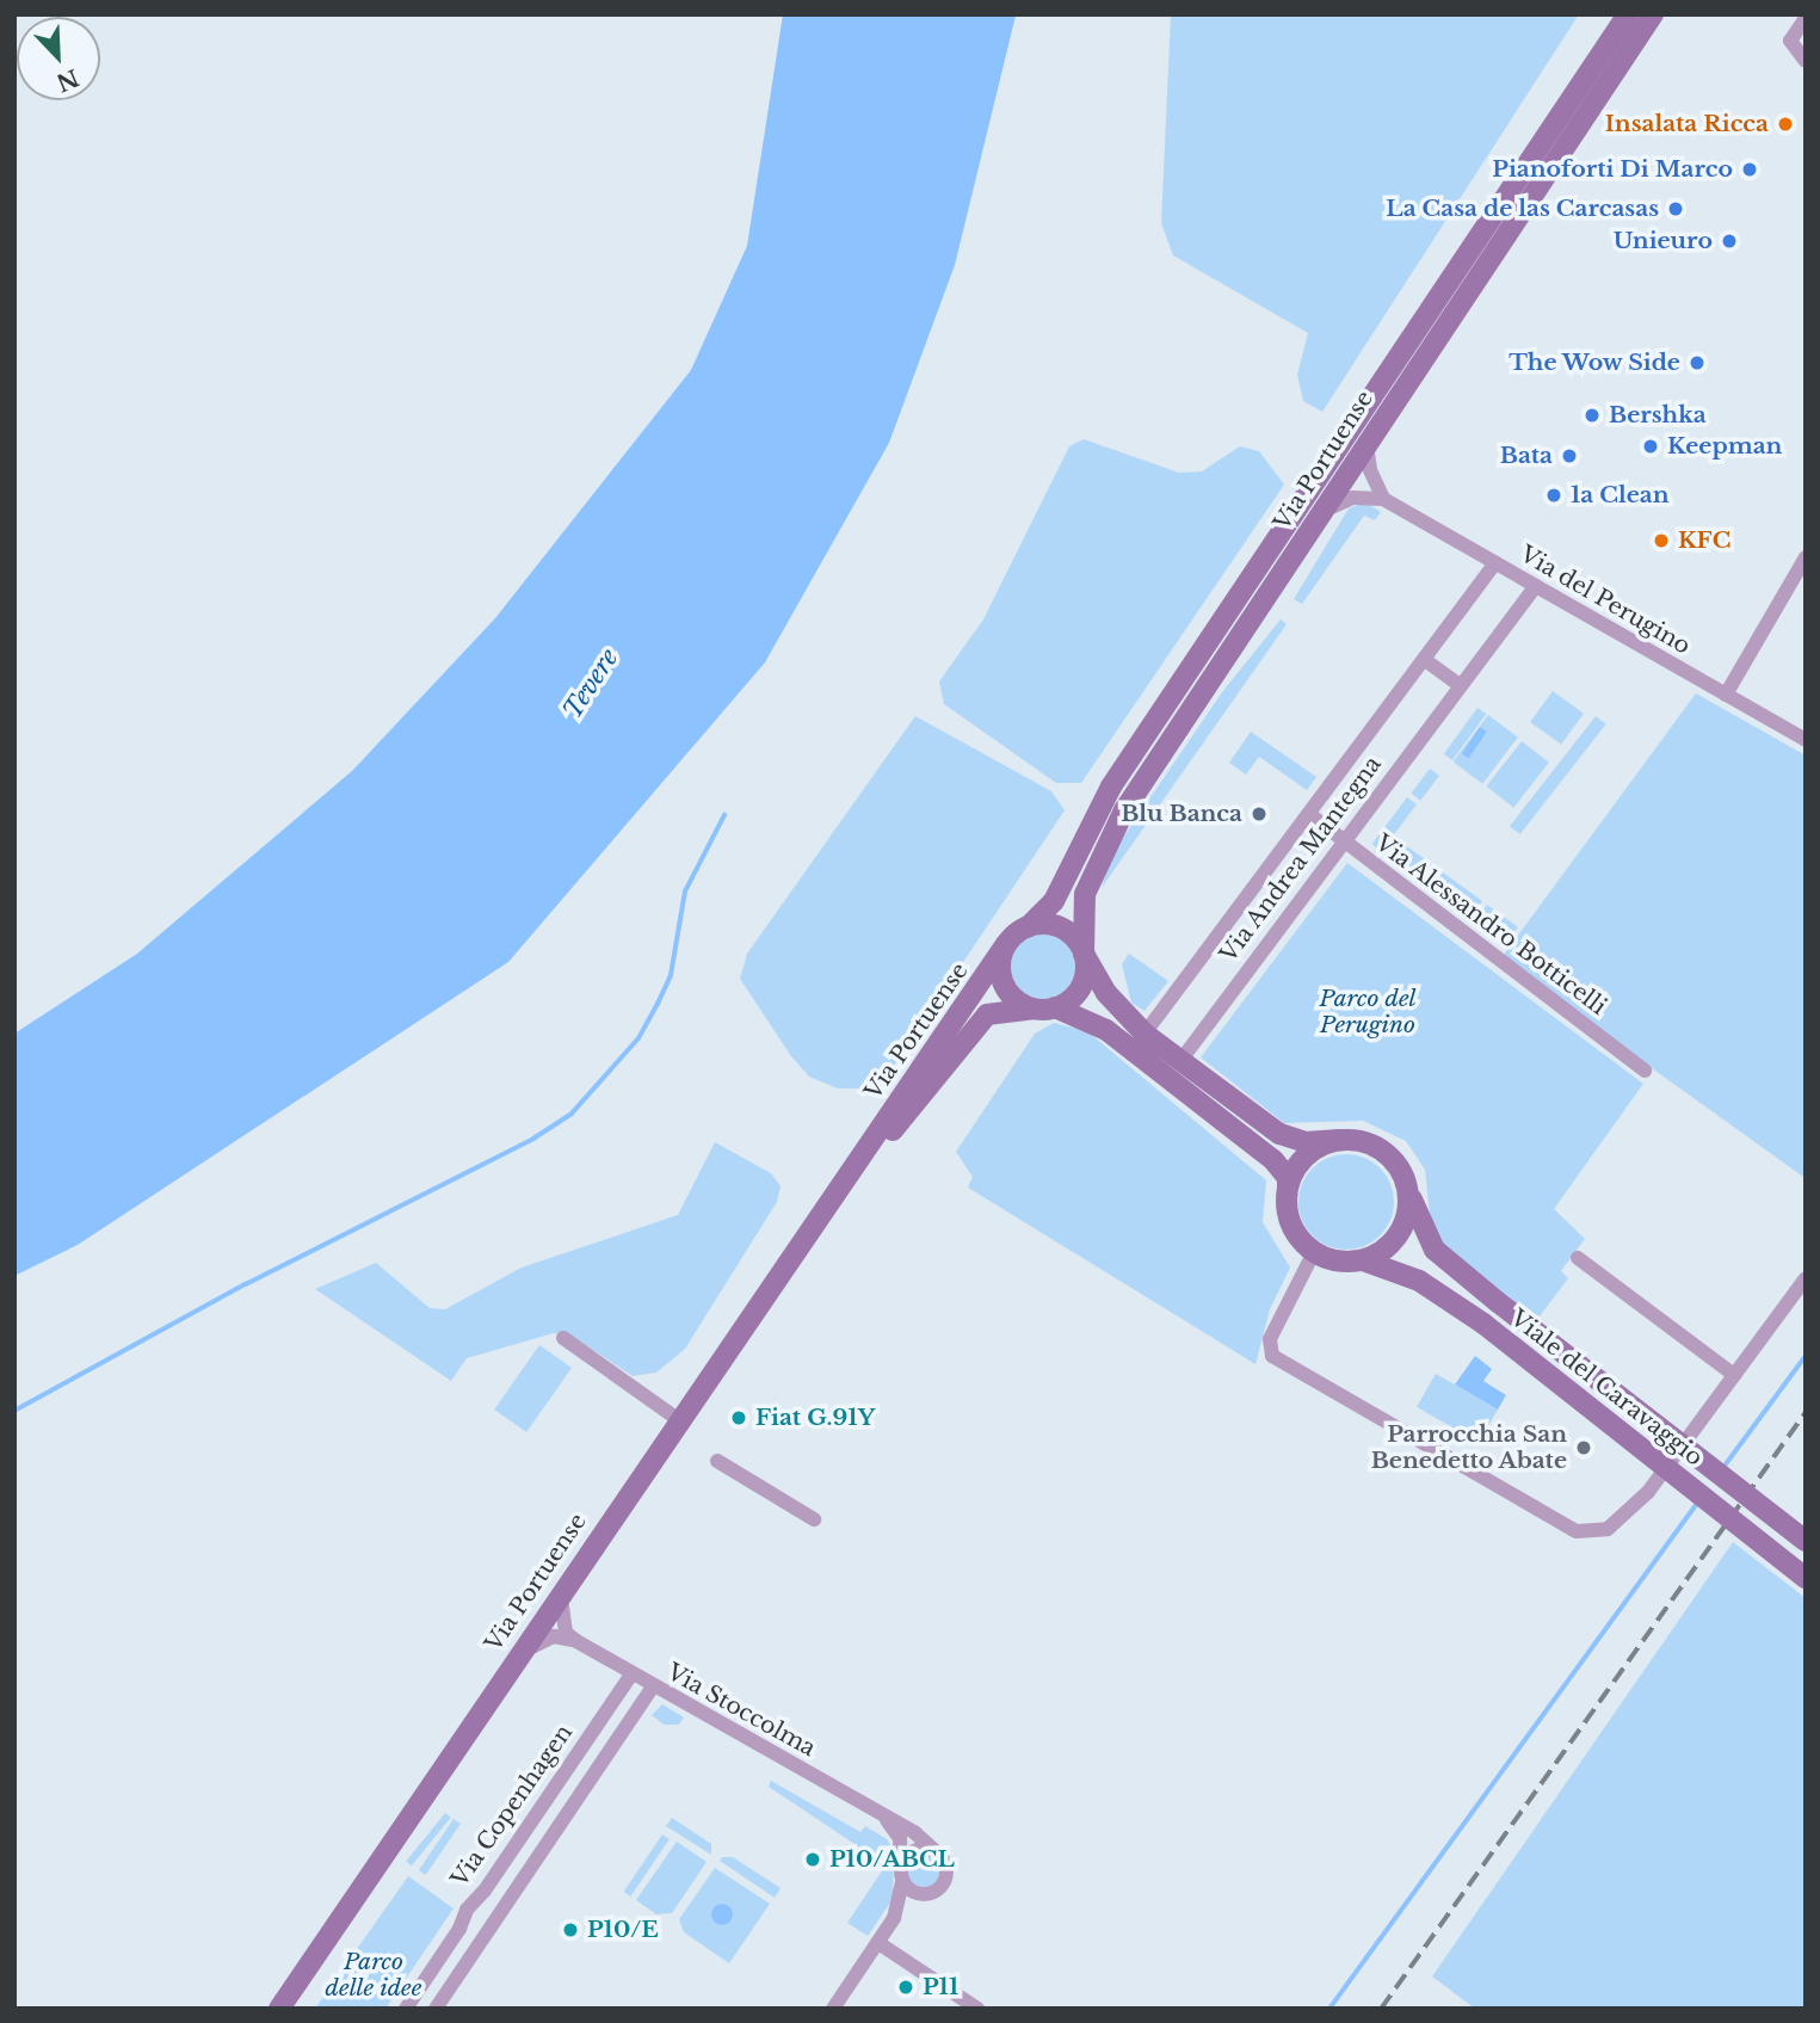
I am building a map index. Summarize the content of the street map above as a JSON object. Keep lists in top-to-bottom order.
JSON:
{
  "streets": {
    "street": [
      "Via Portuense",
      "Via del Perugino",
      "Via Andrea Mantegna",
      "Via Alessandro Botticelli",
      "Viale del Caravaggio",
      "Via Stoccolma",
      "Via Copenhagen"
    ]
  },
  "crossings": [
    ["Via del Perugino", "Via Andrea Mantegna"],
    ["Via Andrea Mantegna", "Via Alessandro Botticelli"],
    ["Via Stoccolma", "Via Copenhagen"]
  ],
  "water": ["Tevere"],
  "parks": ["Parco del Perugino", "Parco delle idee"],
  "places": [
    "Insalata Ricca",
    "Pianoforti Di Marco",
    "La Casa de las Carcasas",
    "Unieuro",
    "The Wow Side",
    "Bershka",
    "Keepman",
    "Bata",
    "1a Clean",
    "KFC",
    "Blu Banca",
    "Fiat G.91Y",
    "Parrocchia San Benedetto Abate",
    "P10/ABCL",
    "P10/E",
    "P11"
  ],
  "north": "bottom right"
}
